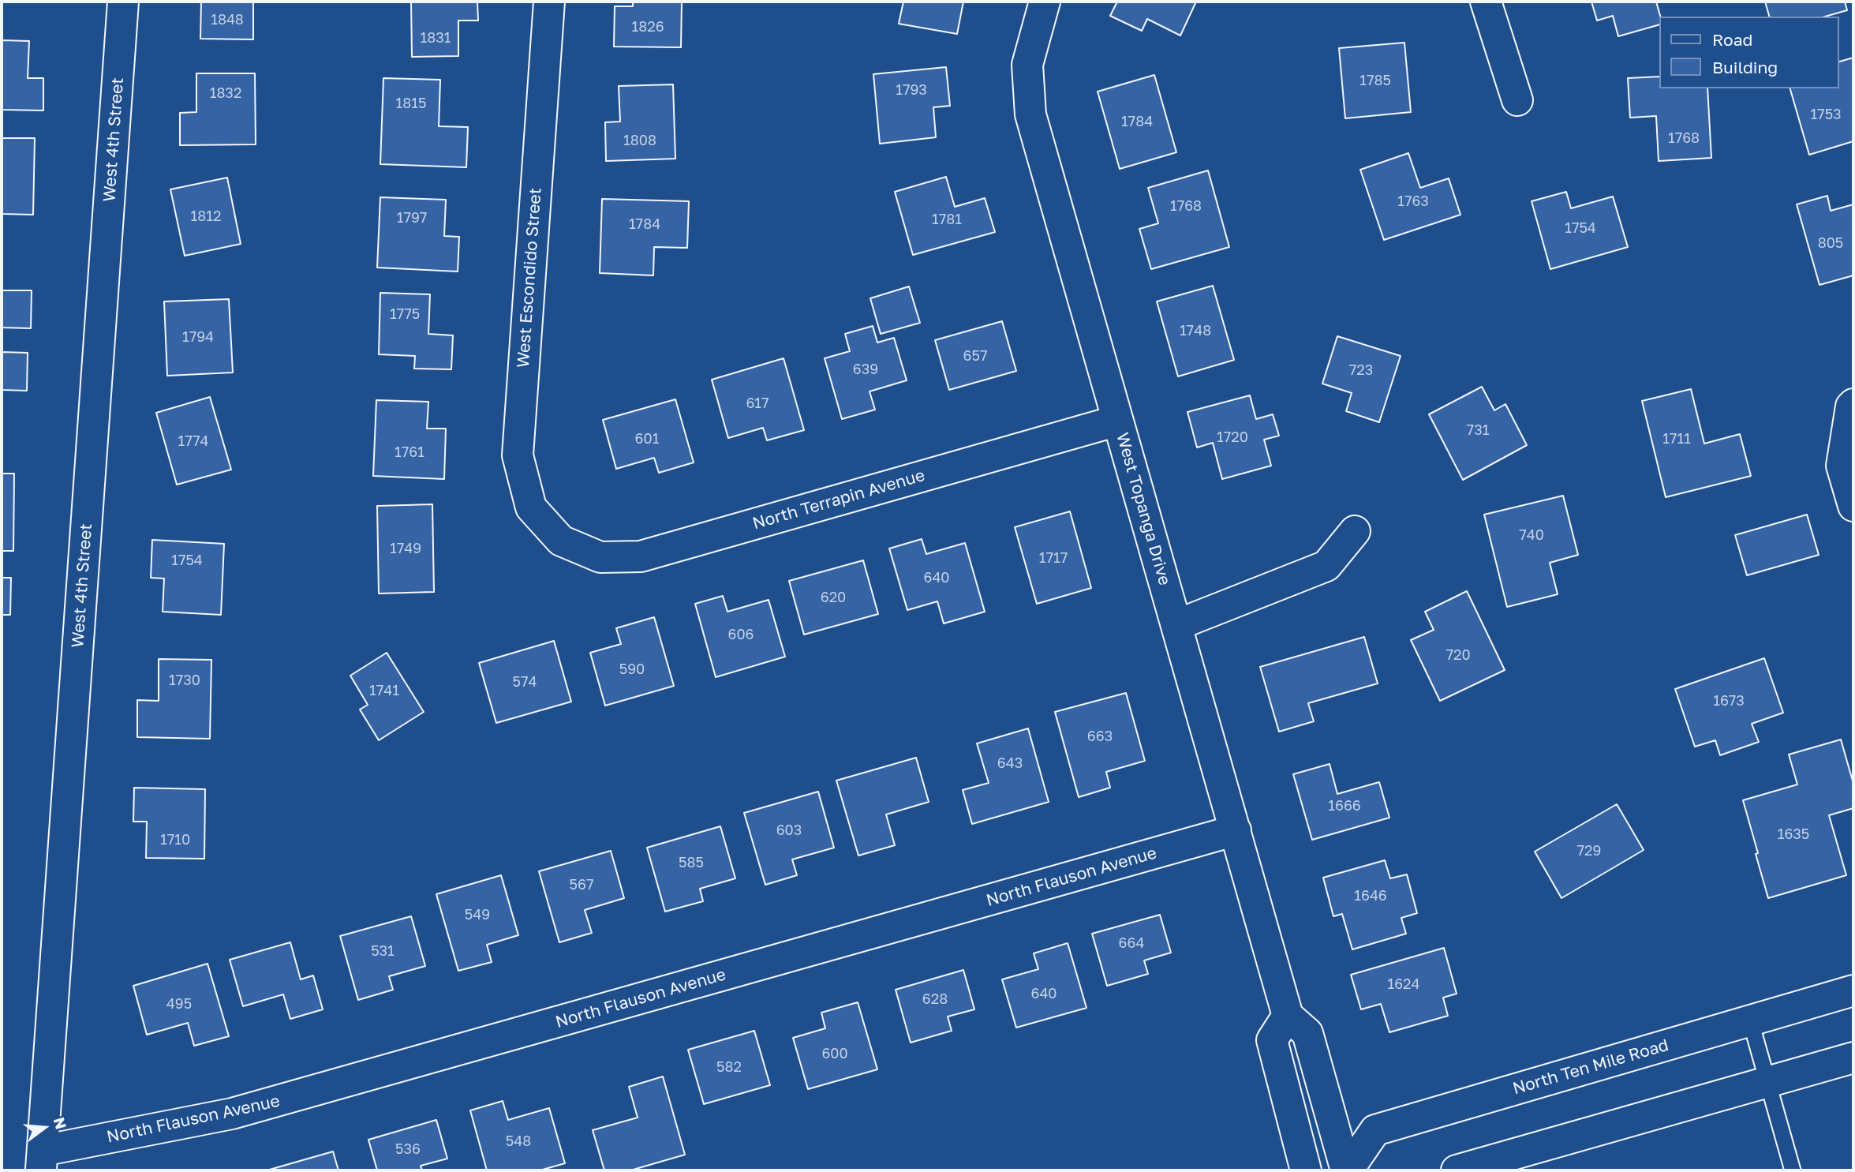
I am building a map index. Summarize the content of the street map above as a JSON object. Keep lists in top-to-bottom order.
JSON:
{
  "streets": {
    "street": [
      "West 4th Street",
      "West Escondido Street",
      "North Terrapin Avenue",
      "West Topanga Drive",
      "North Flauson Avenue",
      "North Ten Mile Road"
    ]
  },
  "crossings": [
    ["West 4th Street", "North Flauson Avenue"],
    ["West Escondido Street", "North Terrapin Avenue"],
    ["North Terrapin Avenue", "West Topanga Drive"],
    ["West Topanga Drive", "North Flauson Avenue"]
  ],
  "house_numbers": [
    "1848",
    "1826",
    "1831",
    "1785",
    "1793",
    "1832",
    "1815",
    "1753",
    "1784",
    "1768",
    "1808",
    "1763",
    "1768",
    "1812",
    "1797",
    "1781",
    "1784",
    "1754",
    "805",
    "1775",
    "1748",
    "1794",
    "657",
    "639",
    "723",
    "617",
    "731",
    "1720",
    "601",
    "1711",
    "1774",
    "1761",
    "740",
    "1749",
    "1717",
    "1754",
    "640",
    "620",
    "606",
    "720",
    "590",
    "1730",
    "574",
    "1741",
    "1673",
    "663",
    "643",
    "1666",
    "603",
    "1635",
    "1710",
    "729",
    "585",
    "567",
    "1646",
    "549",
    "664",
    "531",
    "1624",
    "640",
    "628",
    "495",
    "600",
    "582",
    "548",
    "536"
  ],
  "legend": ["Road", "Building"],
  "north": "right"
}
